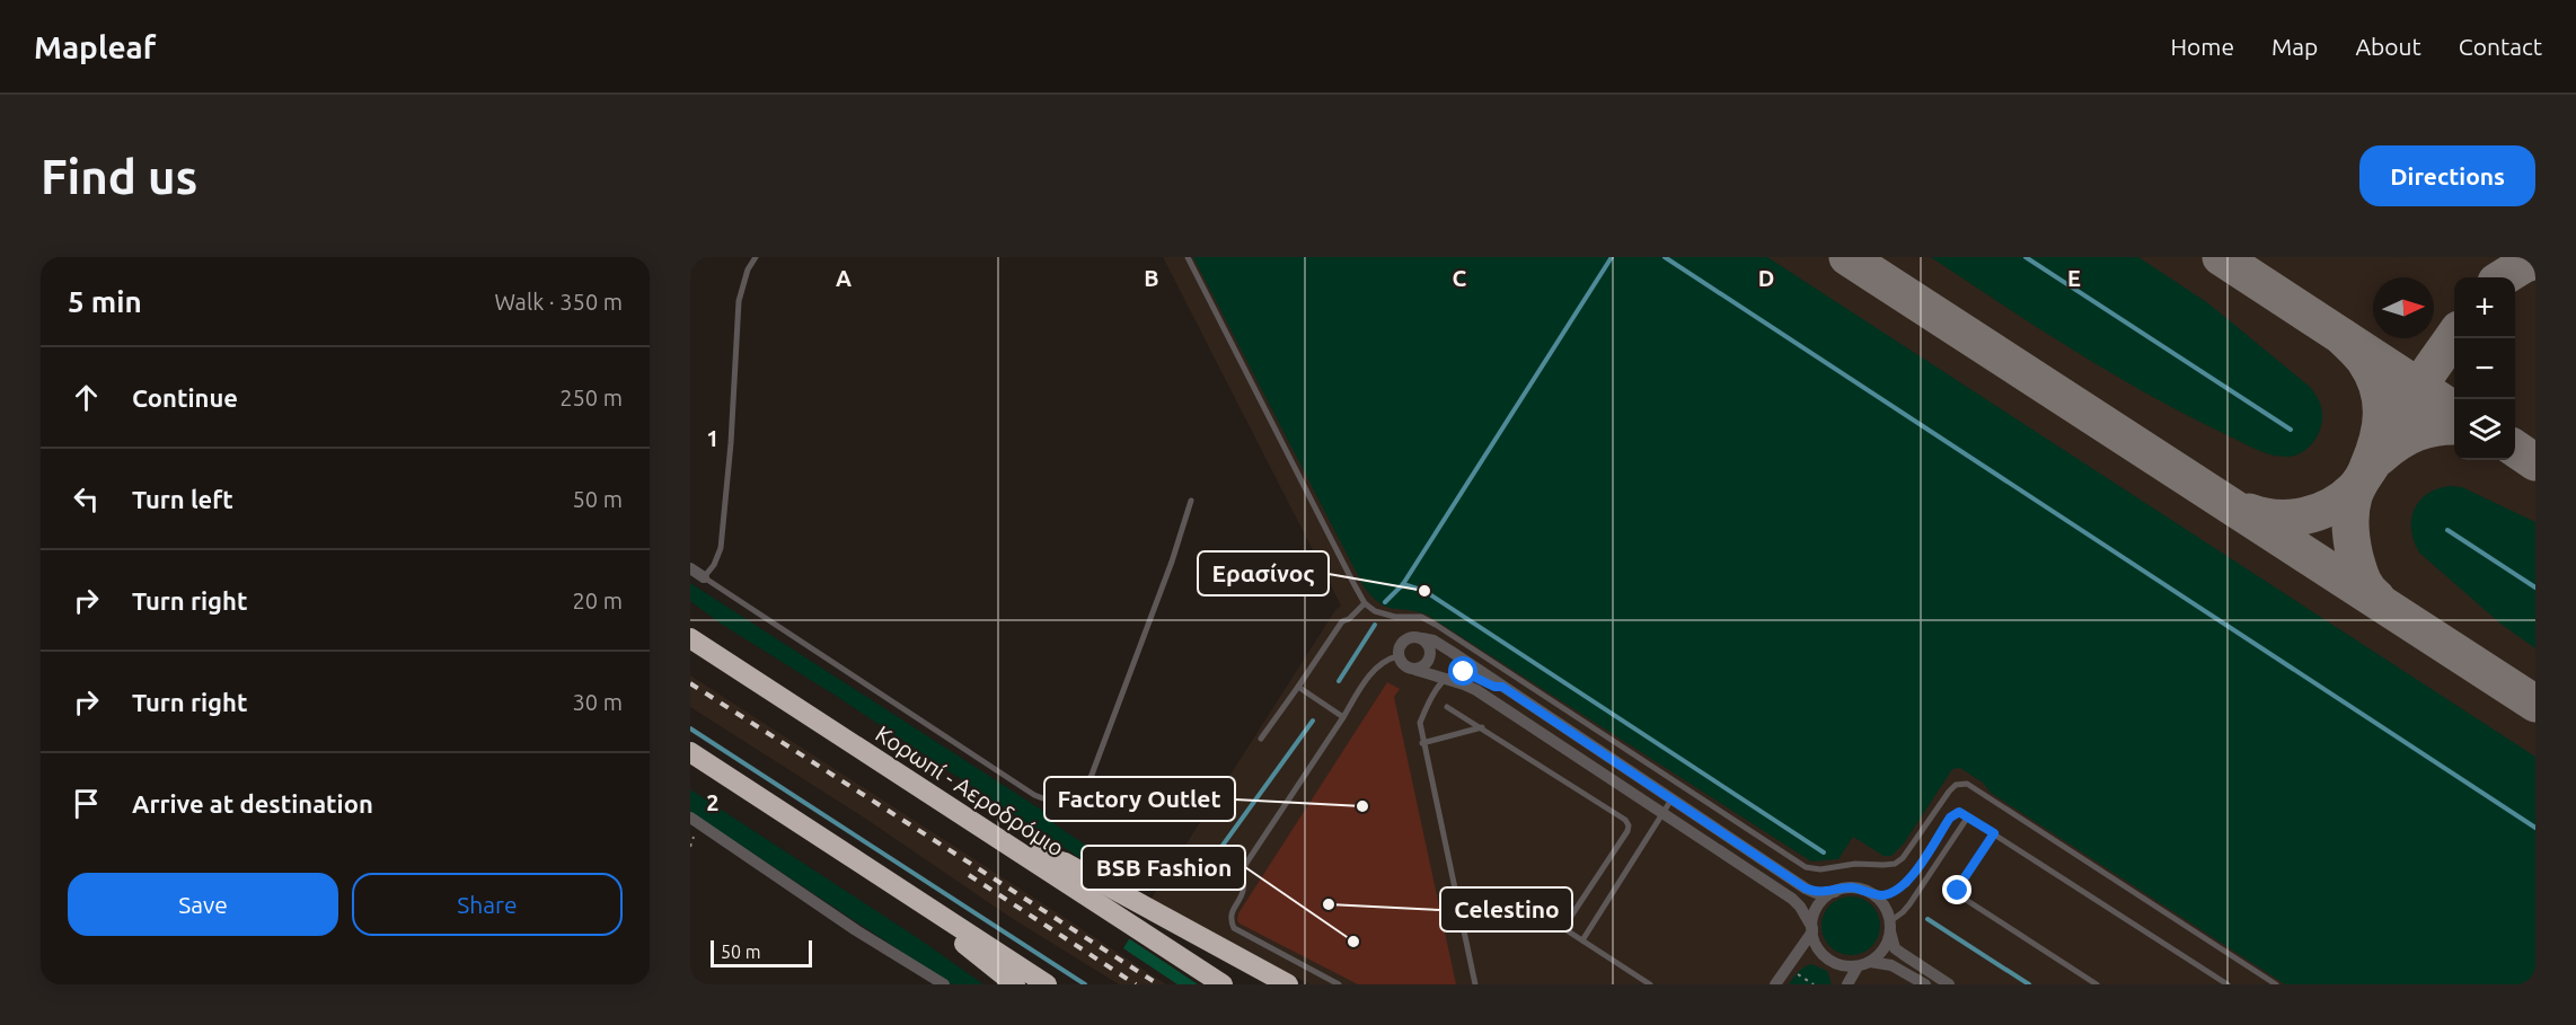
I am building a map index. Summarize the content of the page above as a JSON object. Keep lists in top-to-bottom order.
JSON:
{
  "streets": {
    "highway": ["Κορωπί - Αεροδρόμιο"]
  },
  "places": [
    "Ερασίνος",
    "Factory Outlet",
    "Celestino",
    "BSB Fashion"
  ],
  "scale_bar": "50 m",
  "north": "right",
  "page": {
    "header": "Mapleaf",
    "nav": [
      "Home",
      "Map",
      "About",
      "Contact"
    ],
    "buttons": [
      "Directions",
      ["Save", "Share"]
    ],
    "title": "Find us",
    "heading": ["5 min", "Walk · 350 m"],
    "map_buttons": ["+", "−"],
    "list": [
      ["Continue", "250 m"],
      ["Turn left", "50 m"],
      ["Turn right", "20 m"],
      ["Turn right", "30 m"],
      "Arrive at destination"
    ],
    "scale": "50 m"
  },
  "grid": {
    "columns": [
      "A",
      "B",
      "C",
      "D",
      "E"
    ],
    "rows": ["1", "2"]
  }
}
